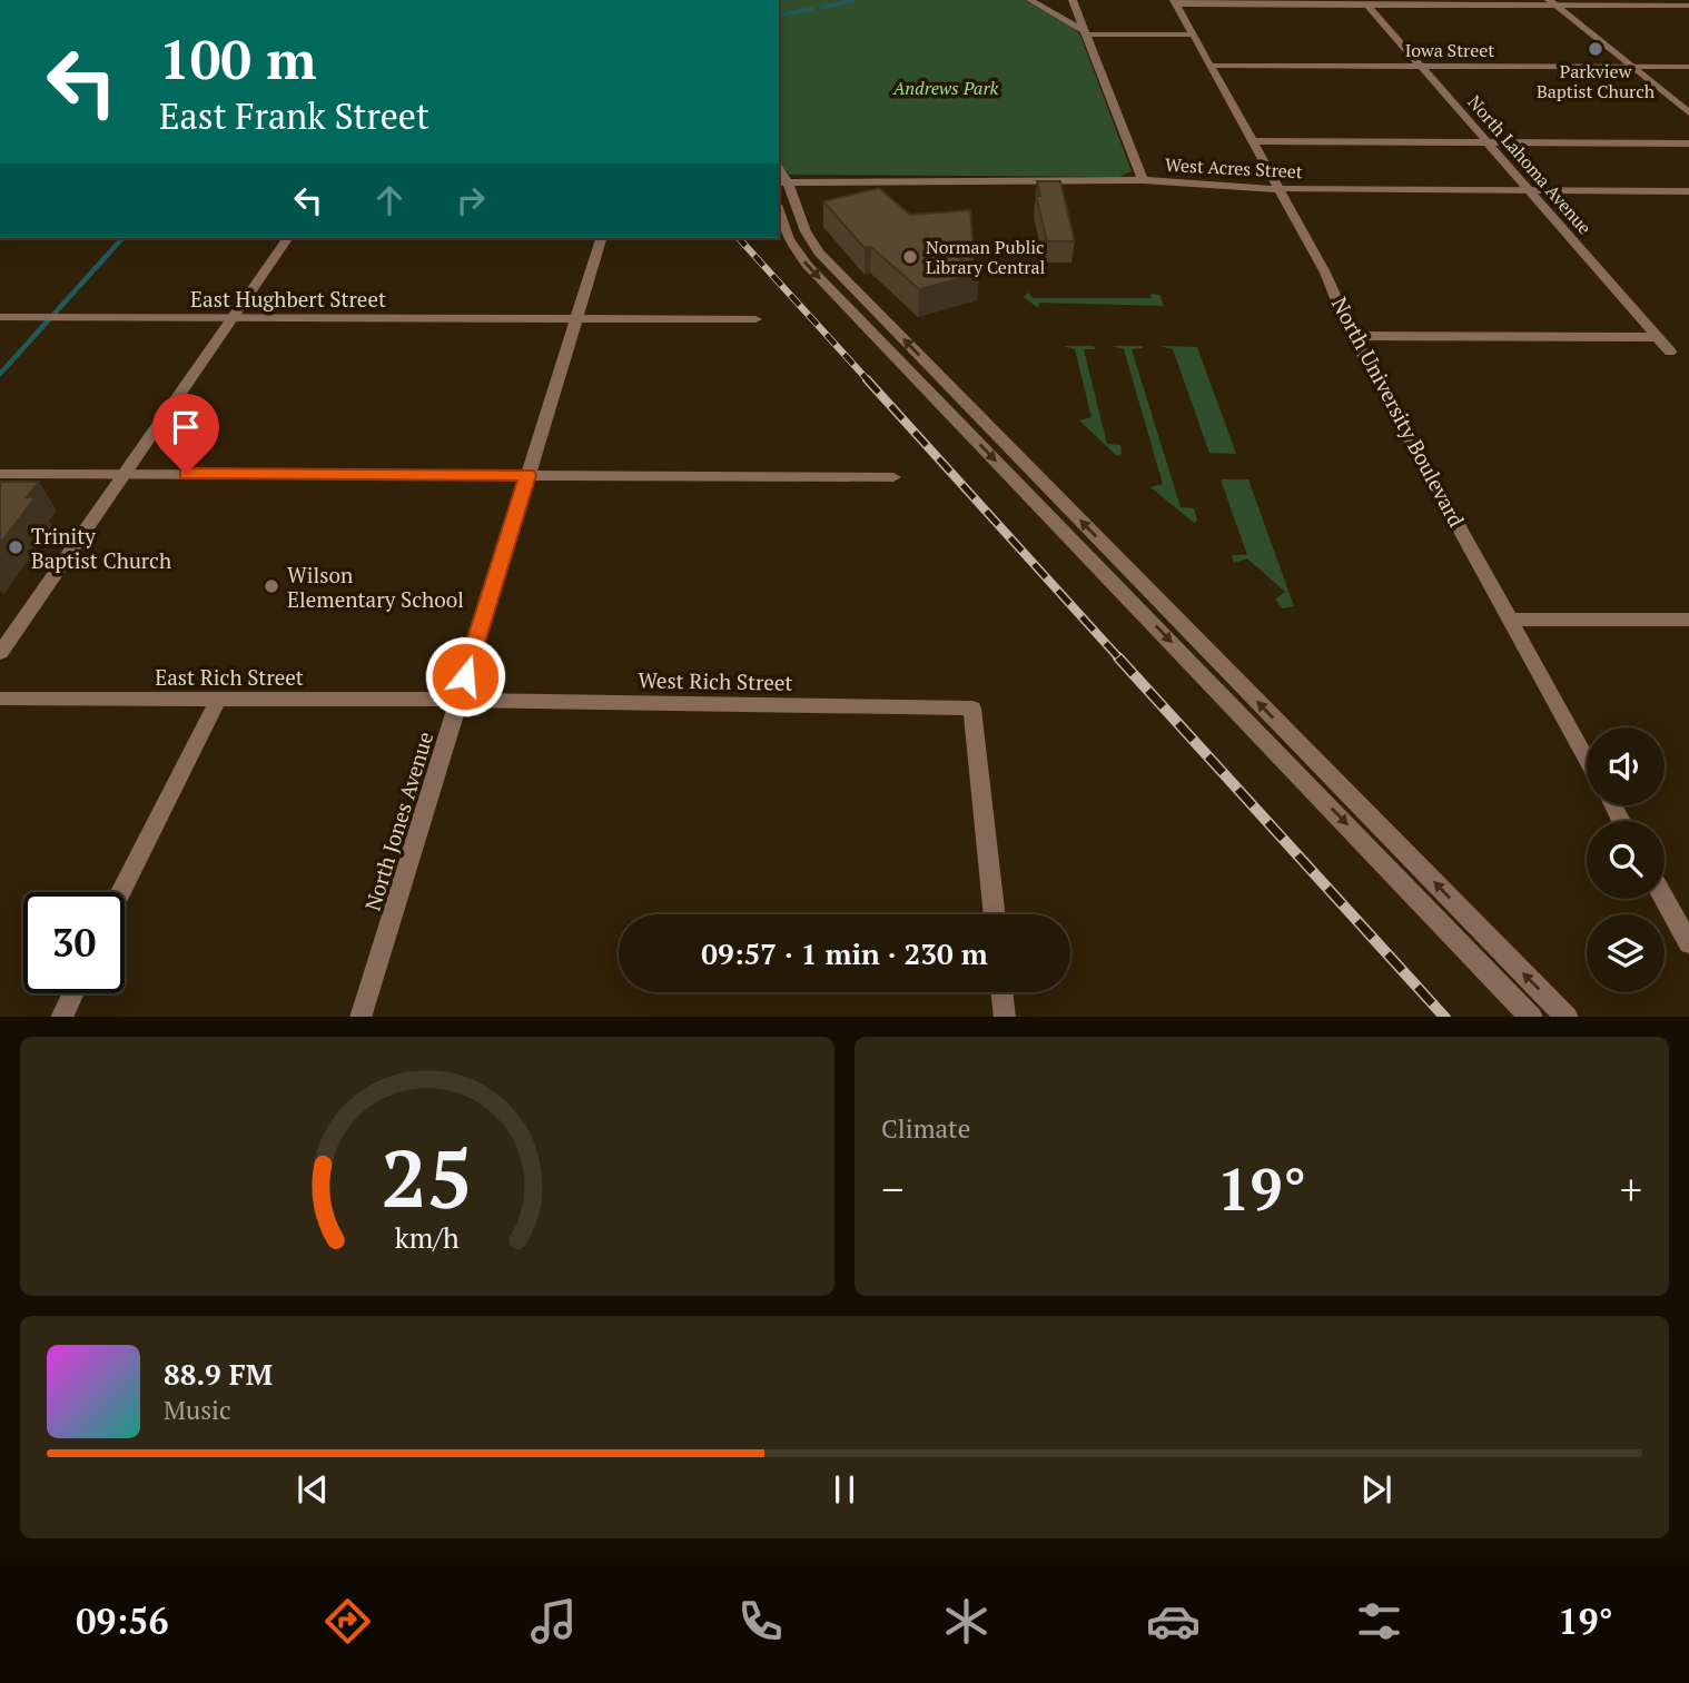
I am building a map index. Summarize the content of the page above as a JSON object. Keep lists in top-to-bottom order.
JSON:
{
  "streets": {
    "street": [
      "Iowa Street",
      "North Lahoma Avenue",
      "West Acres Street",
      "East Hughbert Street",
      "North University Boulevard",
      "East Rich Street",
      "West Rich Street",
      "North Jones Avenue"
    ]
  },
  "crossings": [
    ["Iowa Street", "North Lahoma Avenue"],
    ["Iowa Street", "North University Boulevard"],
    ["North Lahoma Avenue", "West Acres Street"],
    ["West Acres Street", "North University Boulevard"],
    ["East Hughbert Street", "North Jones Avenue"],
    ["East Rich Street", "West Rich Street"],
    ["East Rich Street", "North Jones Avenue"],
    ["West Rich Street", "North Jones Avenue"]
  ],
  "parks": ["Andrews Park"],
  "places": [
    "Parkview Baptist Church",
    "Norman Public Library Central",
    "Trinity Baptist Church",
    "Wilson Elementary School"
  ],
  "page": {
    "turn": ["100 m", "East Frank Street"],
    "limit": "30",
    "trip": "09:57 · 1 min · 230 m",
    "tile": "Climate",
    "heat": ["−", "19°", "+"],
    "song": ["88.9 FM", "Music"],
    "tabs": ["09:56", "19°"],
    "gauge": ["25", "km/h"]
  }
}
